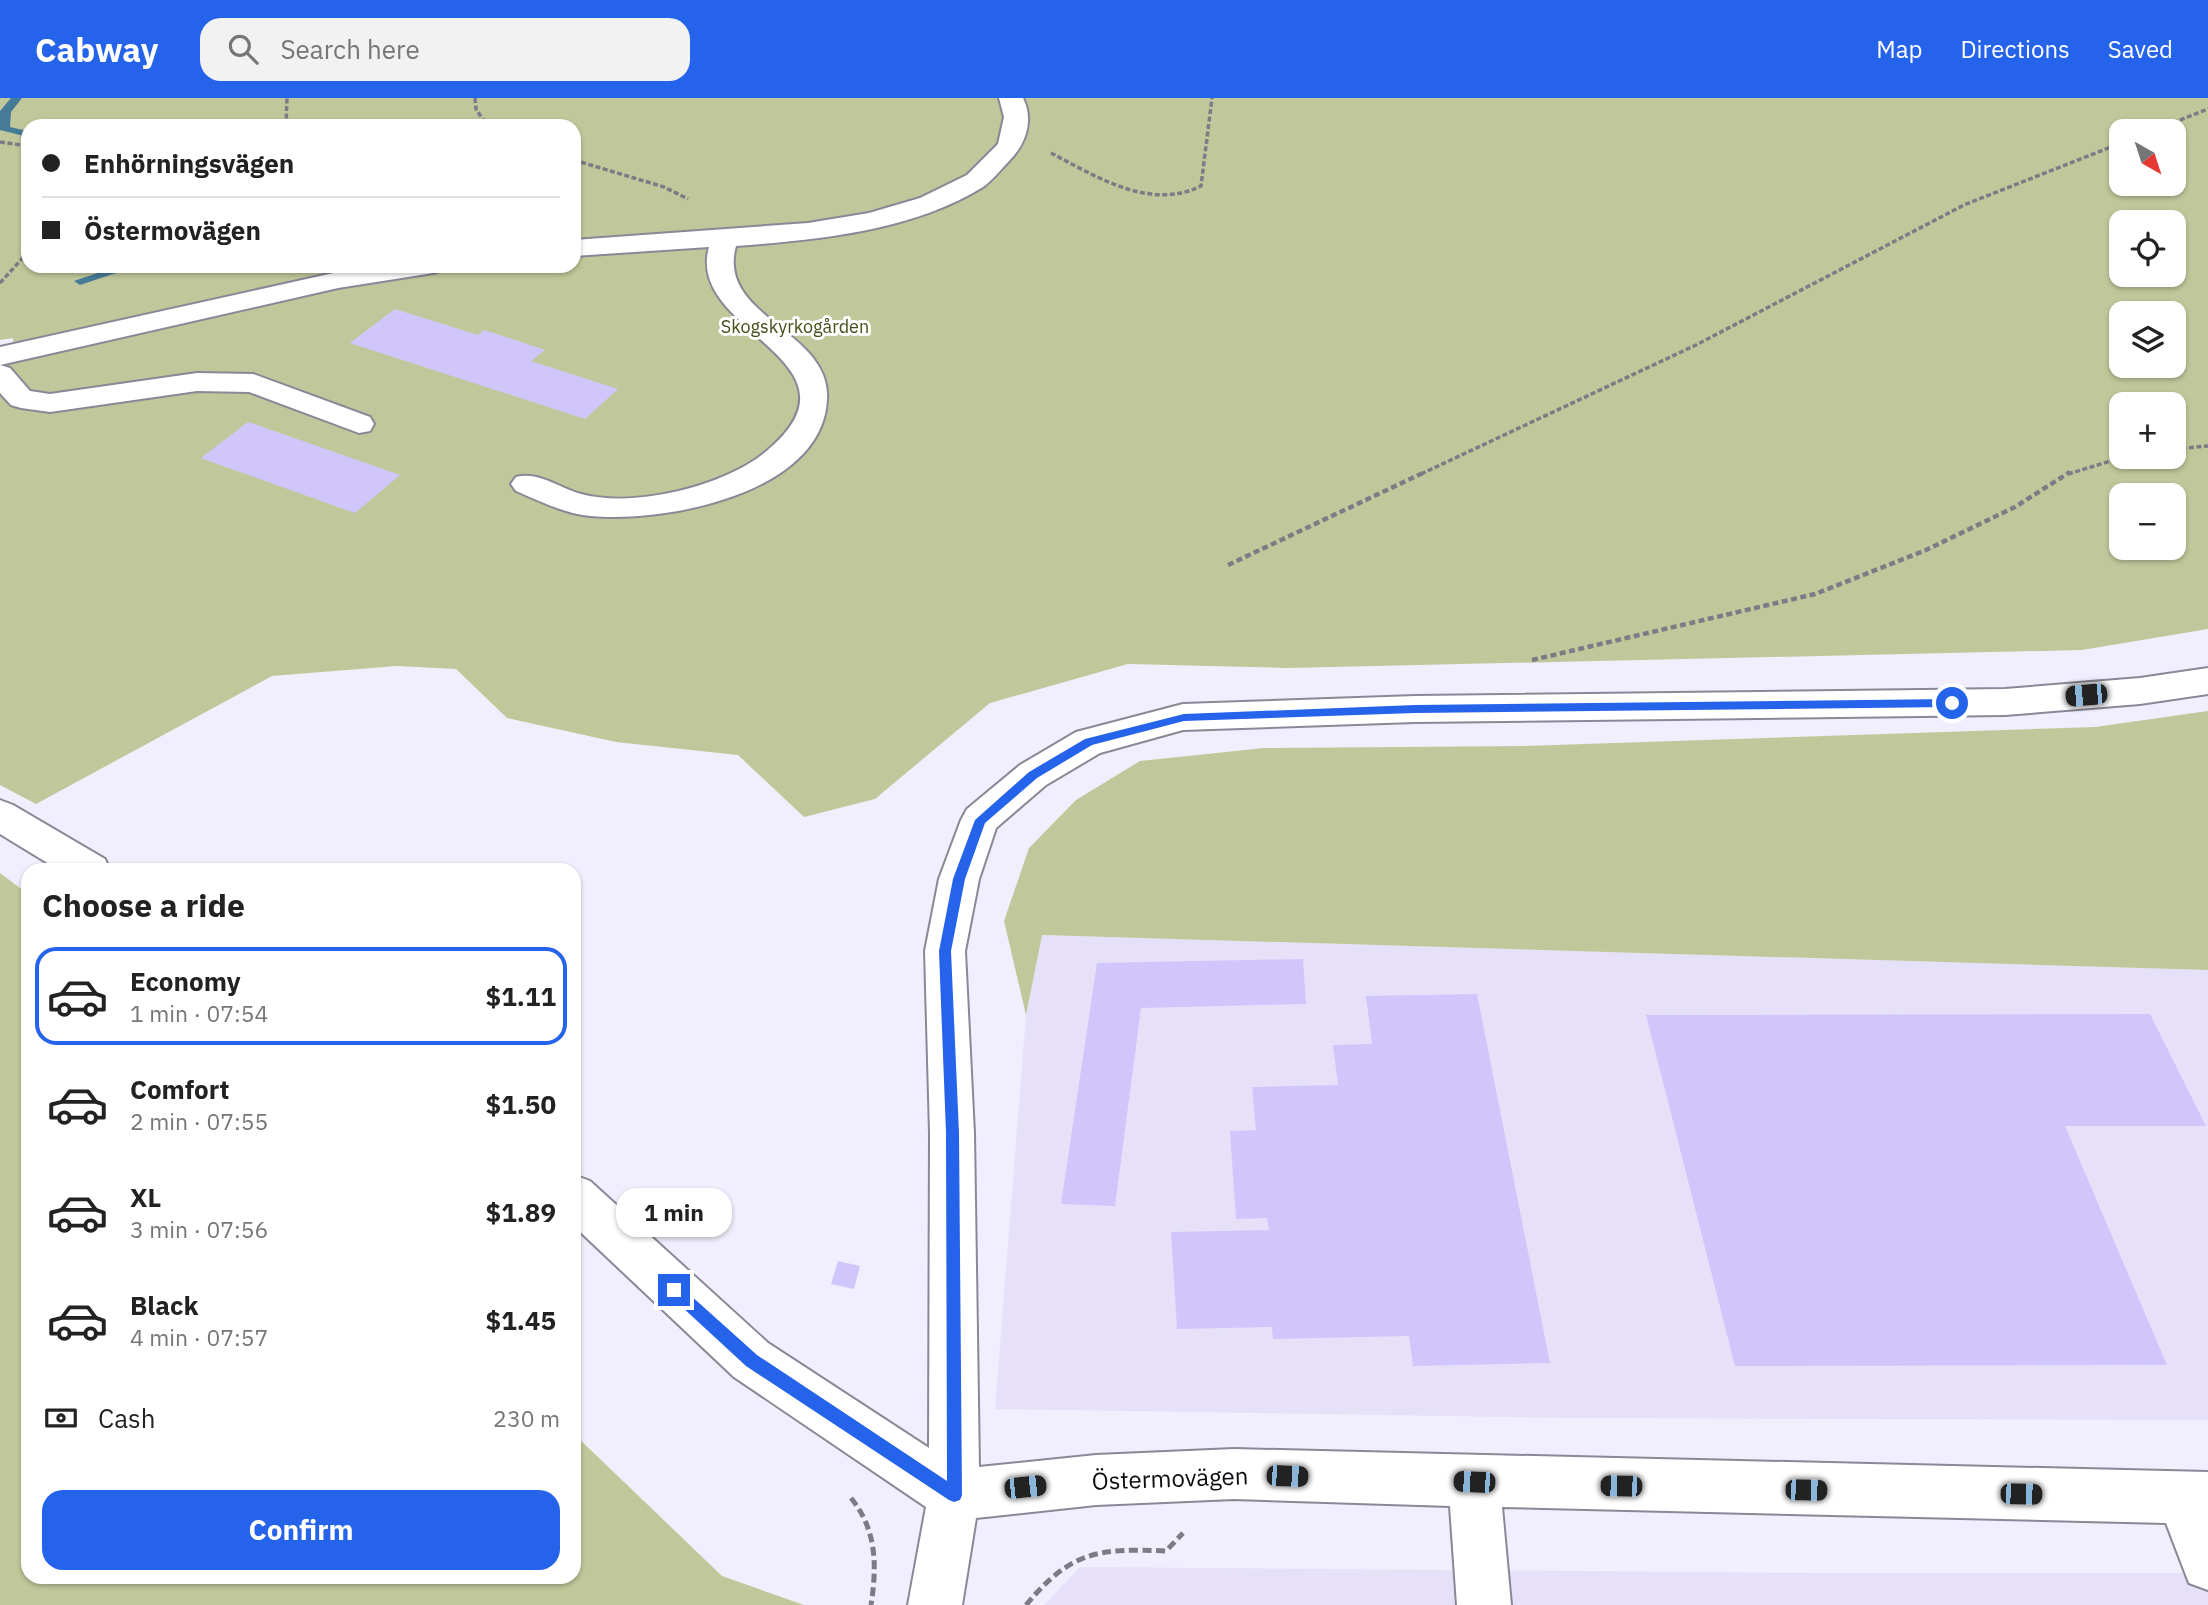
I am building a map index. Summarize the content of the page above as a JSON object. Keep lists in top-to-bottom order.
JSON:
{
  "streets": {
    "street": ["Östermovägen"]
  },
  "parks": ["Skogskyrkogården"],
  "north": "bottom right",
  "page": {
    "header": "Cabway",
    "search": "Search here",
    "nav": ["Map", "Directions", "Saved"],
    "map_buttons": ["+", "−"],
    "banner": ["Enhörningsvägen", "Östermovägen"],
    "heading": "Choose a ride",
    "list": [
      {
        "name": "Economy",
        "note": "1 min · 07:54",
        "value": "$1.11"
      },
      {
        "name": "Comfort",
        "note": "2 min · 07:55",
        "value": "$1.50"
      },
      {
        "name": "XL",
        "note": "3 min · 07:56",
        "value": "$1.89"
      },
      {
        "name": "Black",
        "note": "4 min · 07:57",
        "value": "$1.45"
      }
    ],
    "bubble": "1 min",
    "pay": ["Cash", "230 m"],
    "buttons": "Confirm"
  }
}
